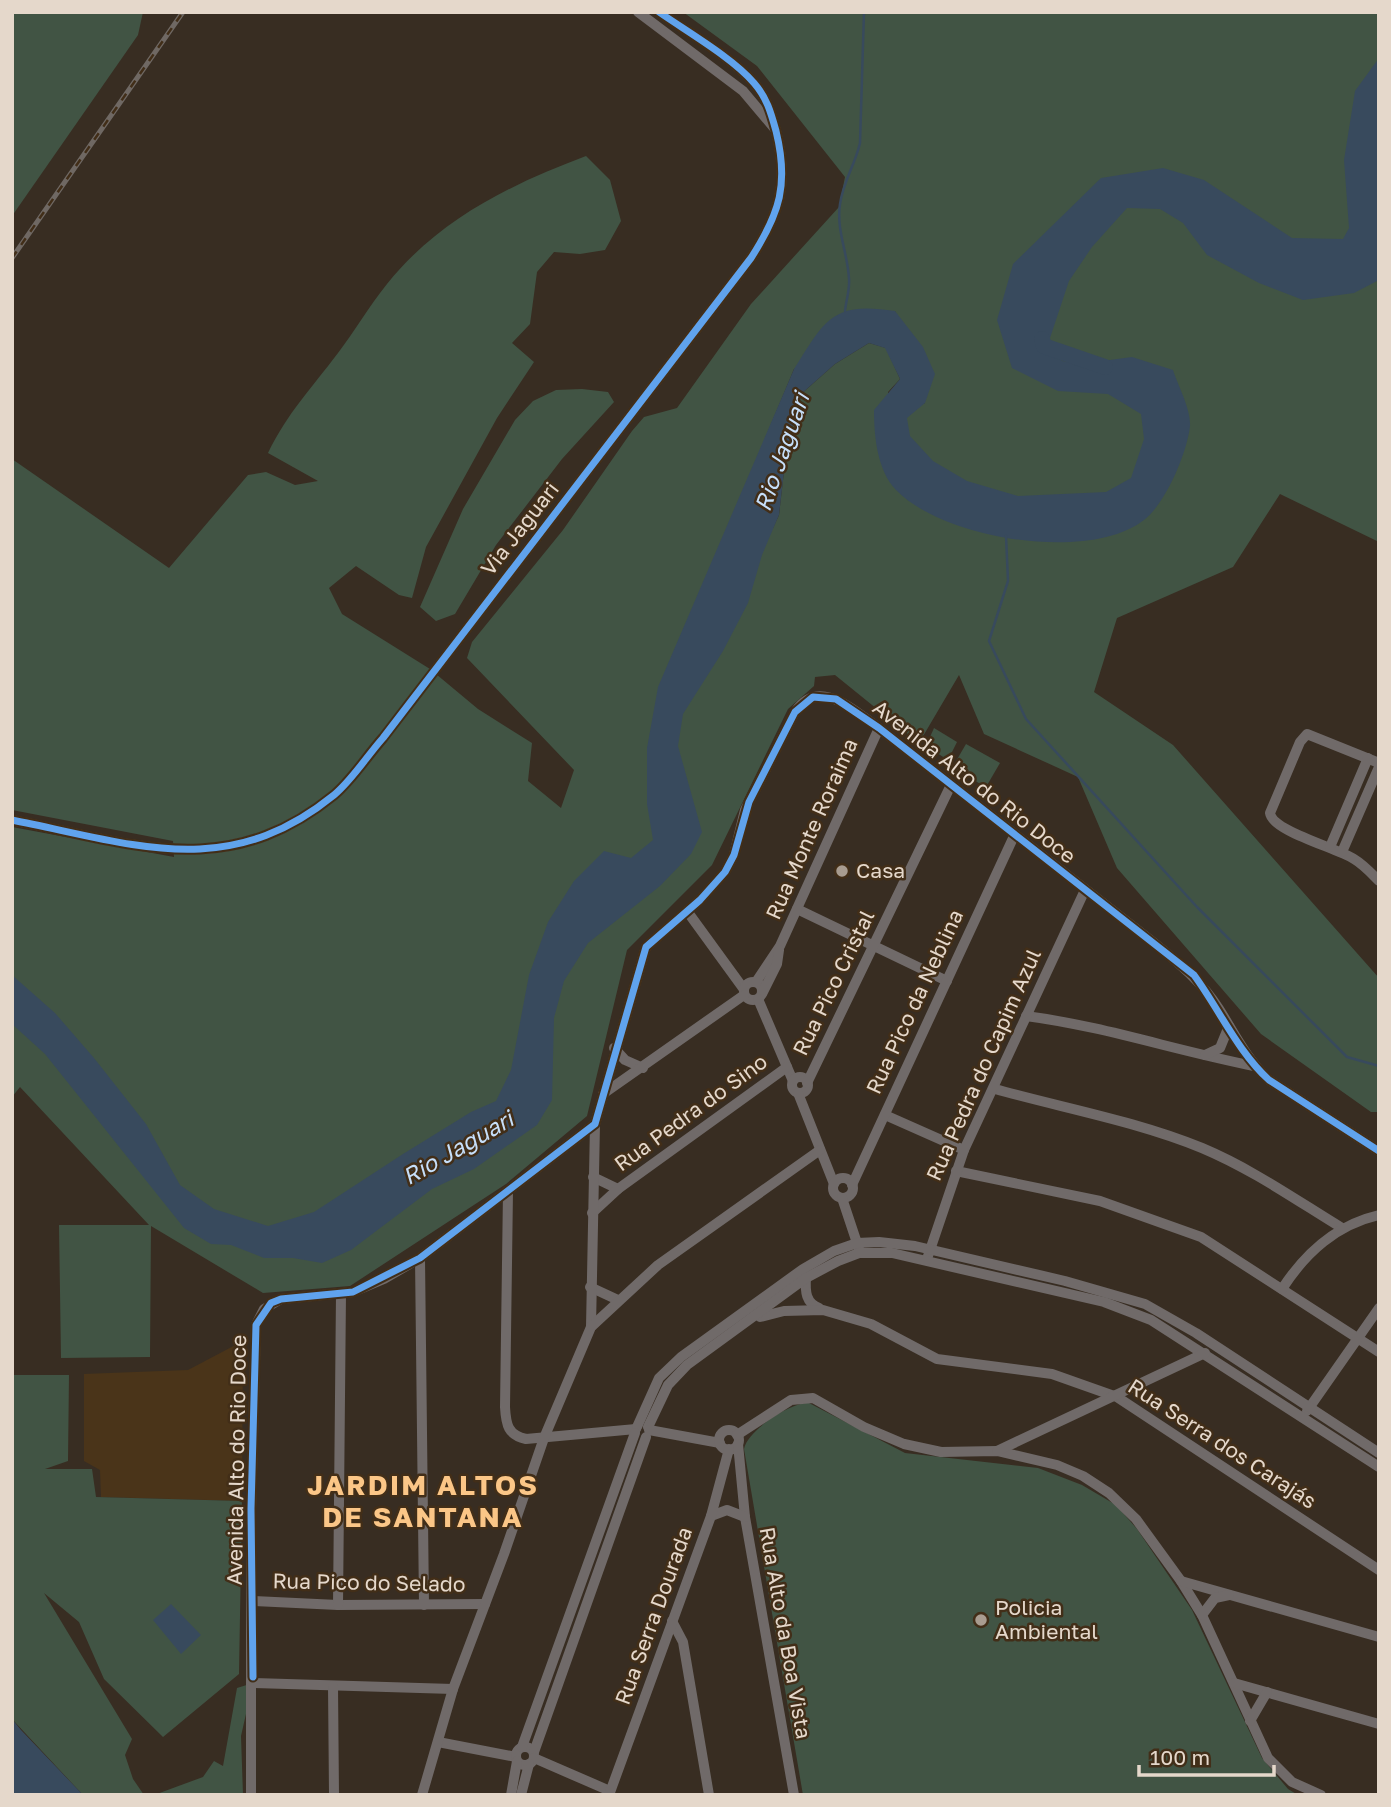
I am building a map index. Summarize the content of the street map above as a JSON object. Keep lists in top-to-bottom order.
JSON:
{
  "streets": {
    "street": [
      "Via Jaguari",
      "Avenida Alto do Rio Doce",
      "Rua Monte Roraima",
      "Rua Pico Cristal",
      "Rua Pico da Neblina",
      "Rua Pedra do Capim Azul",
      "Rua Pedra do Sino",
      "Rua Serra dos Carajás",
      "Rua Pico do Selado",
      "Rua Serra Dourada",
      "Rua Alto da Boa Vista"
    ]
  },
  "crossings": [
    ["Avenida Alto do Rio Doce", "Rua Monte Roraima"],
    ["Avenida Alto do Rio Doce", "Rua Pico Cristal"],
    ["Avenida Alto do Rio Doce", "Rua Pico da Neblina"],
    ["Avenida Alto do Rio Doce", "Rua Pedra do Capim Azul"],
    ["Avenida Alto do Rio Doce", "Rua Pico do Selado"],
    ["Rua Serra Dourada", "Rua Alto da Boa Vista"]
  ],
  "districts": ["JARDIM ALTOS DE SANTANA"],
  "water": ["Rio Jaguari"],
  "places": ["Casa", "Policia Ambiental"],
  "scale_bar": "100 m"
}
